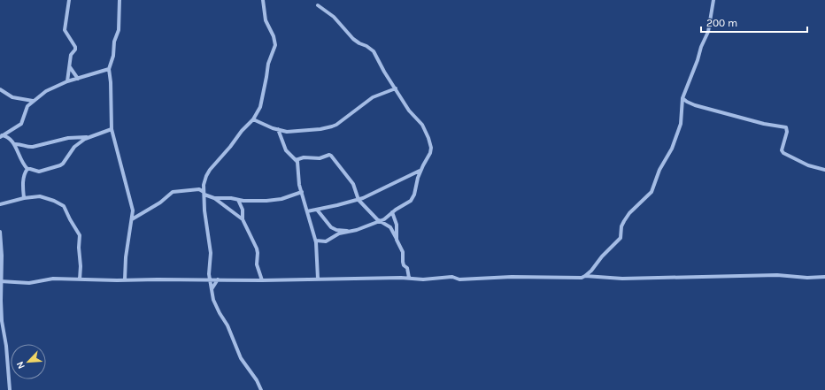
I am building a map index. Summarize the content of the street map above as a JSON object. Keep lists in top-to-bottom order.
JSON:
{
  "scale_bar": "200 m",
  "north": "bottom left"
}
